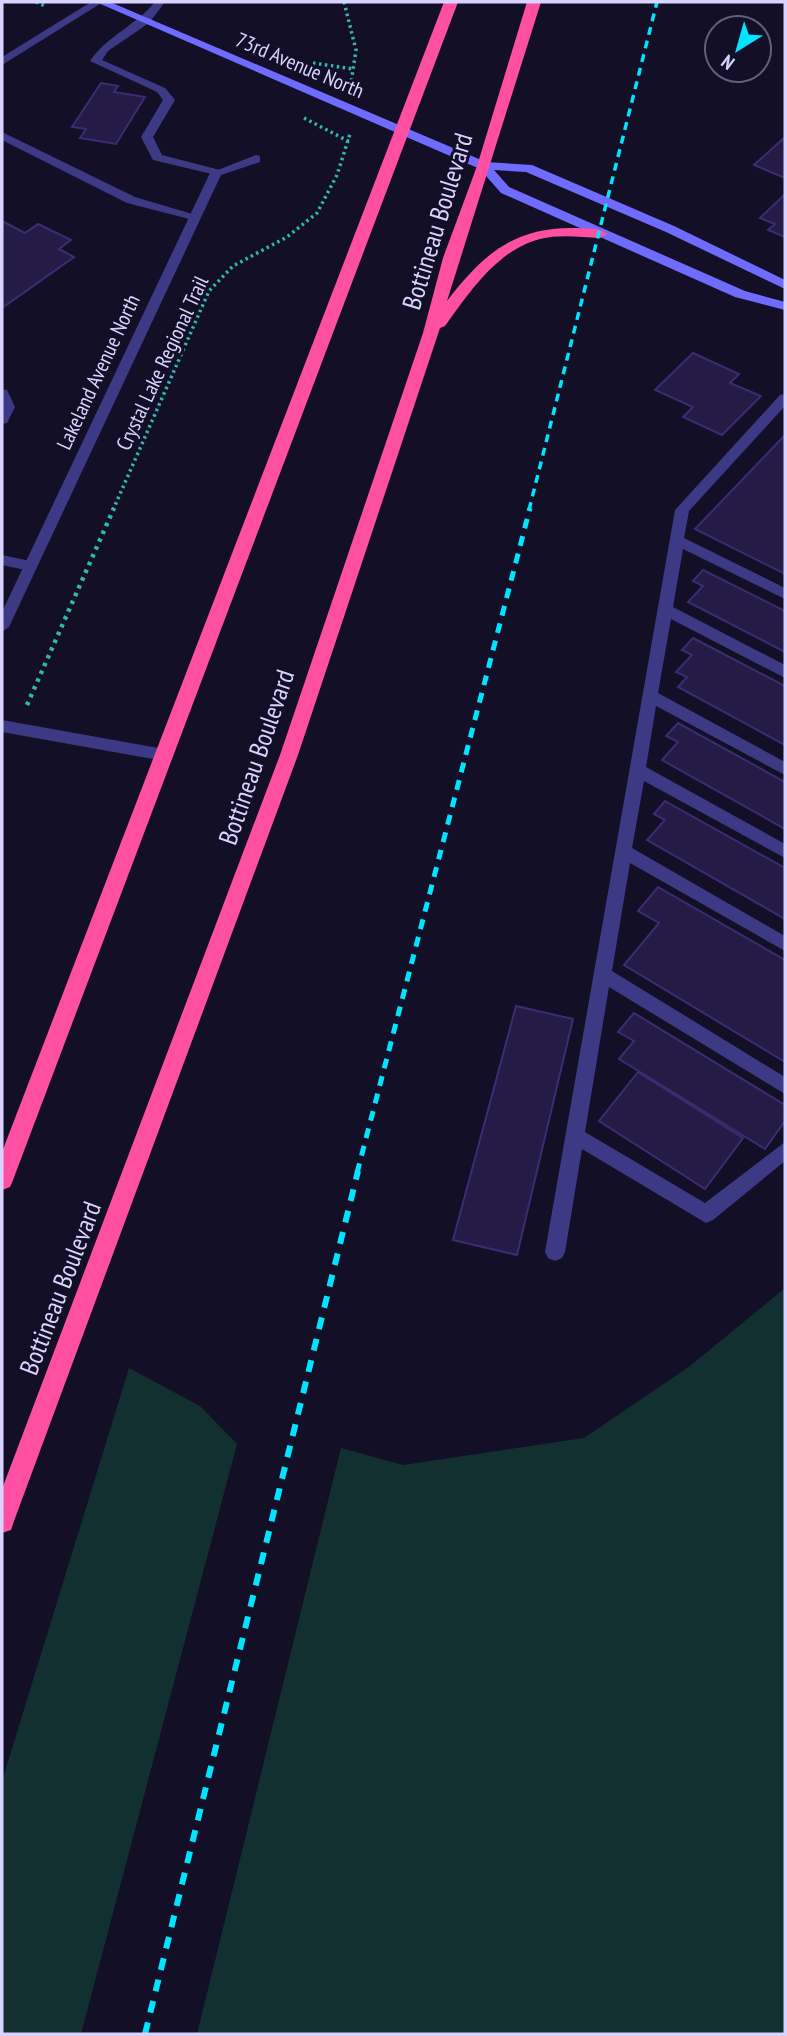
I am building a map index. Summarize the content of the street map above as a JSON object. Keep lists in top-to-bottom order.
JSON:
{
  "streets": {
    "highway": ["Bottineau Boulevard"],
    "street": ["73rd Avenue North", "Lakeland Avenue North"],
    "path": ["Crystal Lake Regional Trail"]
  },
  "crossings": [
    ["73rd Avenue North", "Bottineau Boulevard"],
    ["73rd Avenue North", "Crystal Lake Regional Trail"]
  ],
  "north": "bottom left"
}
